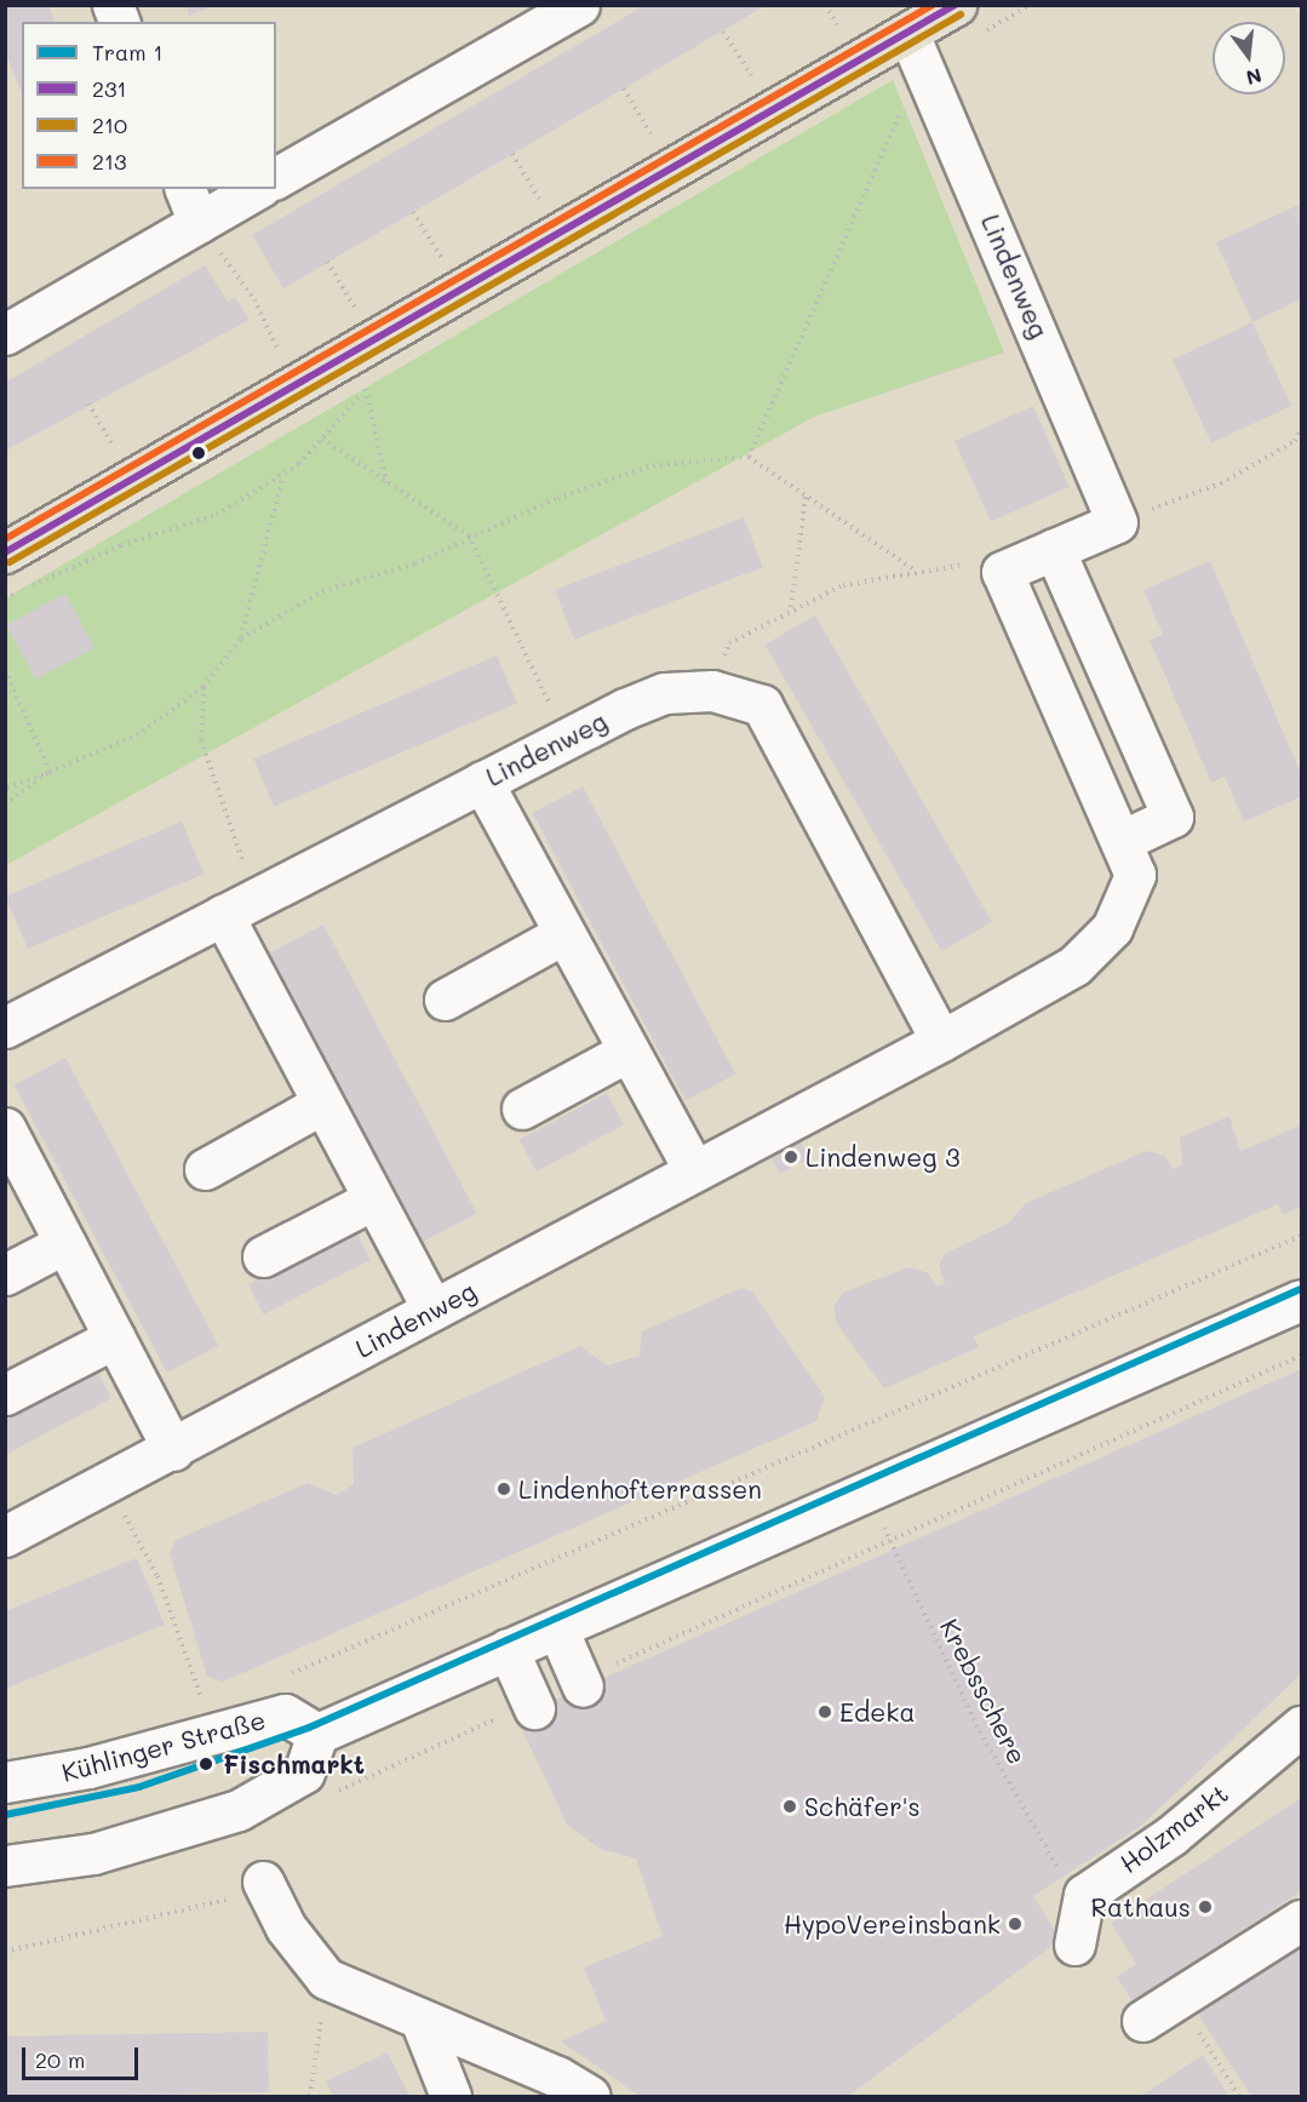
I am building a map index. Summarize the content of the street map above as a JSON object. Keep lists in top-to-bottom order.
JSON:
{
  "streets": {
    "street": ["Lindenweg", "Kühlinger Straße", "Holzmarkt"],
    "path": ["Krebsschere"]
  },
  "crossings": [
    ["Krebsschere", "Holzmarkt"]
  ],
  "places": [
    "Lindenweg 3",
    "Lindenhofterrassen",
    "Edeka",
    "Fischmarkt",
    "Schäfer's",
    "Rathaus",
    "HypoVereinsbank"
  ],
  "lines": [
    "transit line 231",
    "transit line 213",
    "transit line 210",
    "tram line 1"
  ],
  "legend": [
    "Tram 1",
    "231",
    "210",
    "213"
  ],
  "scale_bar": "20 m",
  "north": "bottom"
}
